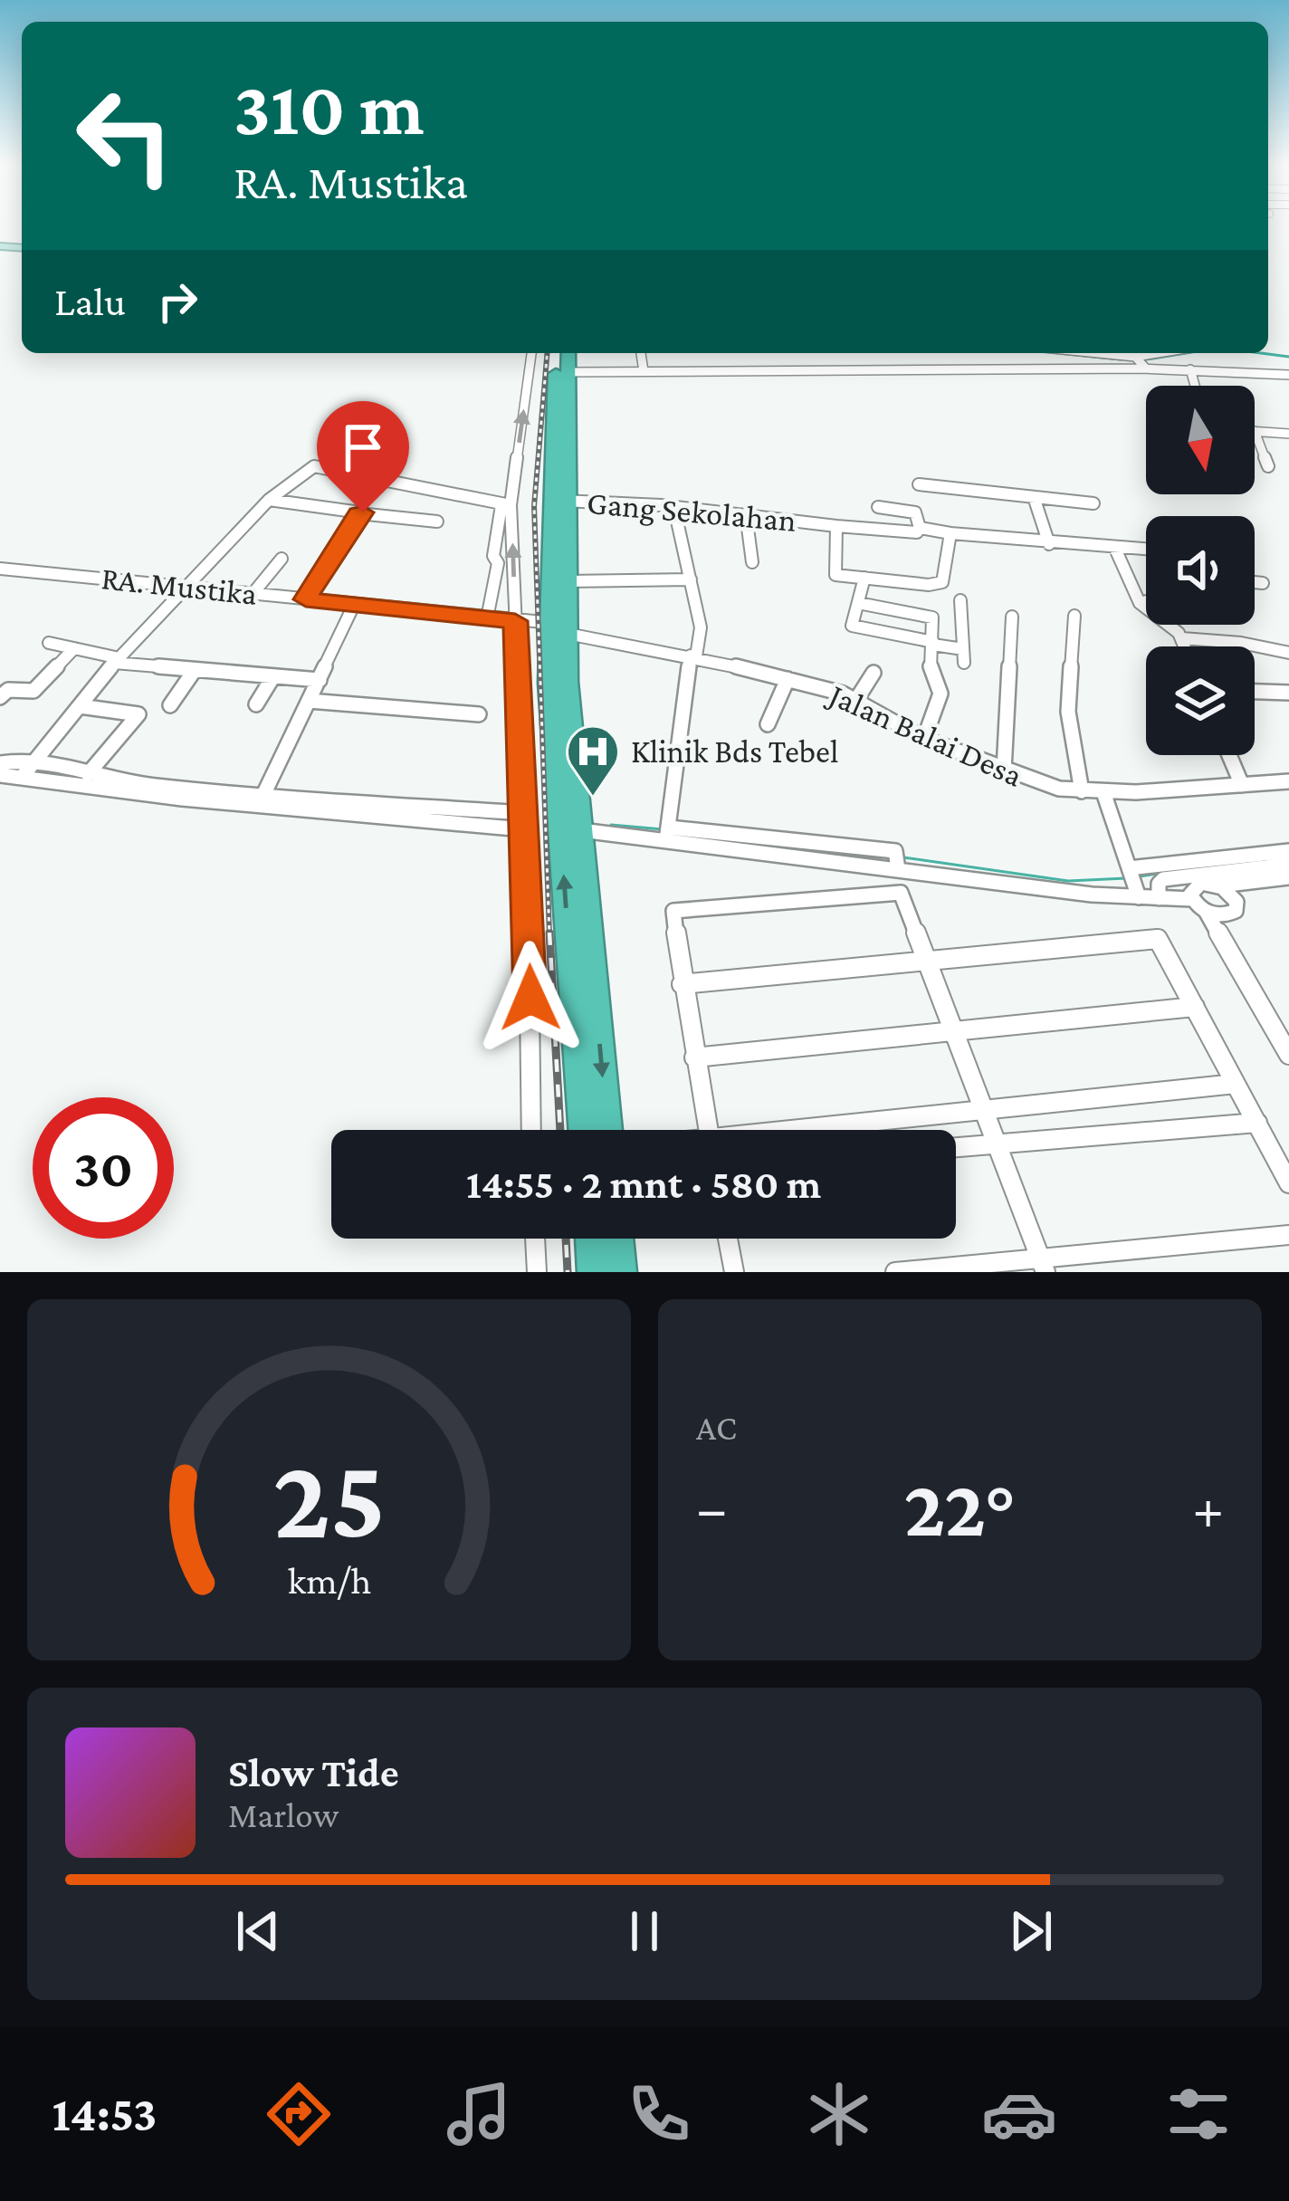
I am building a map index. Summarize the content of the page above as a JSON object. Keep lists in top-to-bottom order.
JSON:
{
  "streets": {
    "street": ["Gang Sekolahan", "RA. Mustika", "Jalan Balai Desa"]
  },
  "crossings": [
    ["RA. Mustika", "Jalan Balai Desa"]
  ],
  "places": {
    "hospital": ["Klinik Bds Tebel"]
  },
  "north": "bottom",
  "page": {
    "turn": ["310 m", "RA. Mustika"],
    "then": "Lalu",
    "limit": "30",
    "trip": "14:55 · 2 mnt · 580 m",
    "tile": "AC",
    "heat": ["−", "22°", "+"],
    "song": ["Slow Tide", "Marlow"],
    "tabs": "14:53",
    "gauge": ["25", "km/h"]
  }
}
